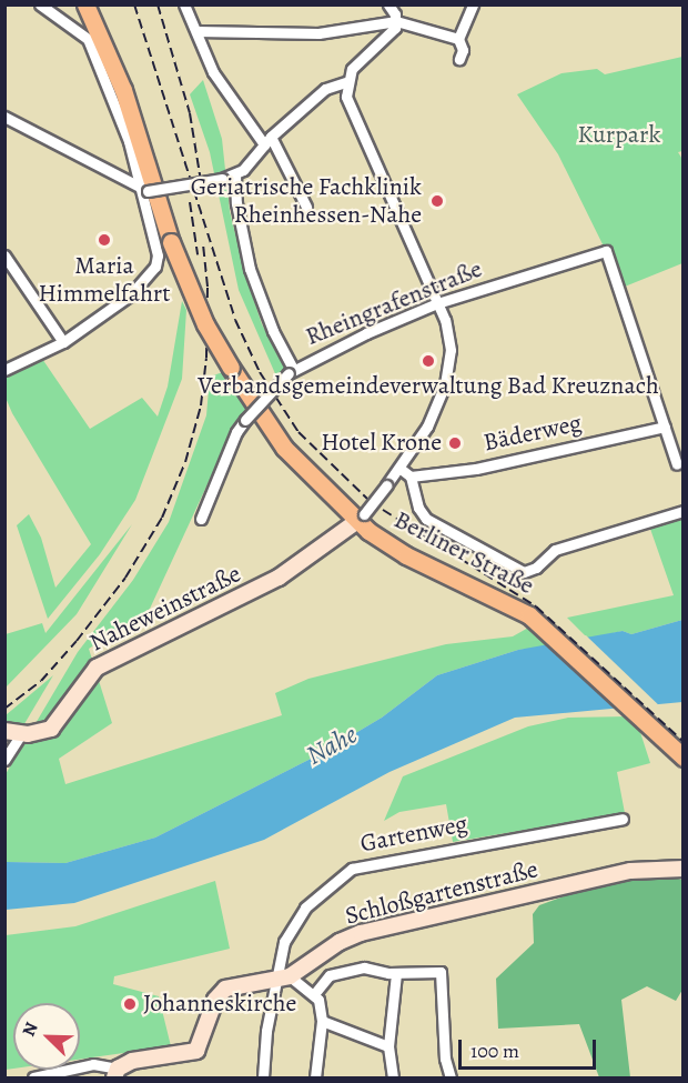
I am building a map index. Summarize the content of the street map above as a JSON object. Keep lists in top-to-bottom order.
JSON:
{
  "streets": {
    "main road": ["Berliner Straße", "Naheweinstraße", "Schloßgartenstraße"],
    "street": ["Rheingrafenstraße", "Bäderweg", "Gartenweg"]
  },
  "crossings": [
    ["Rheingrafenstraße", "Bäderweg"],
    ["Rheingrafenstraße", "Berliner Straße"],
    ["Berliner Straße", "Naheweinstraße"],
    ["Gartenweg", "Schloßgartenstraße"]
  ],
  "water": ["Nahe"],
  "parks": ["Kurpark"],
  "places": [
    "Geriatrische Fachklinik Rheinhessen-Nahe",
    "Maria Himmelfahrt",
    "Verbandsgemeindeverwaltung Bad Kreuznach",
    "Hotel Krone",
    "Johanneskirche"
  ],
  "scale_bar": "100 m",
  "north": "top left"
}
